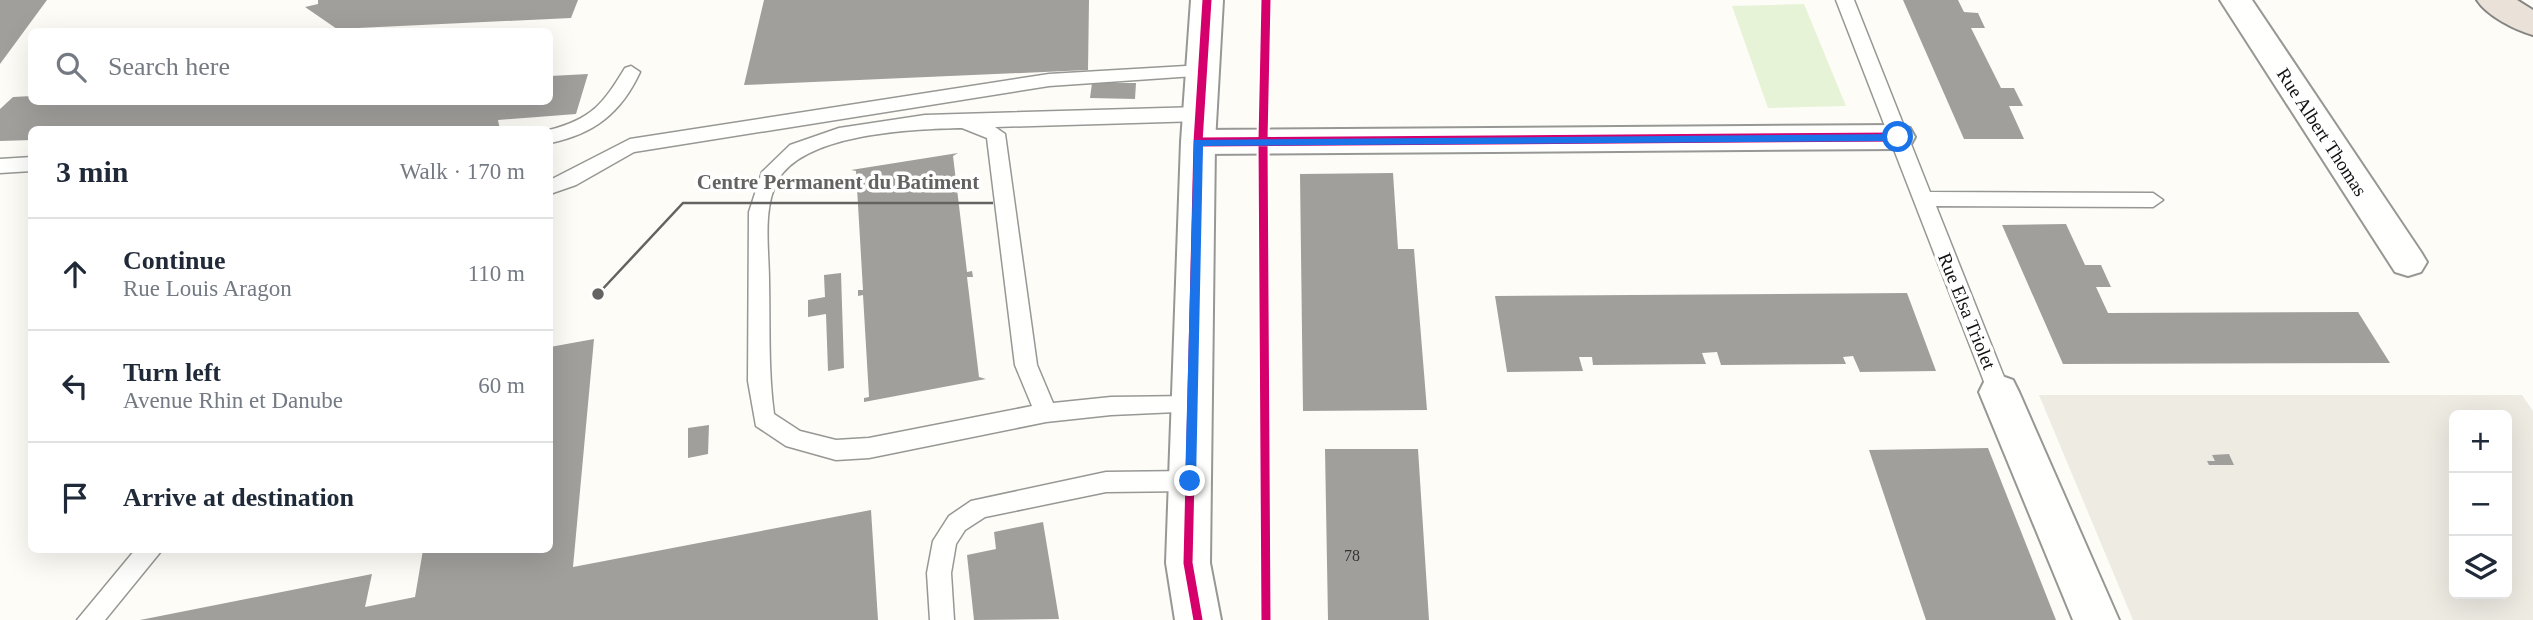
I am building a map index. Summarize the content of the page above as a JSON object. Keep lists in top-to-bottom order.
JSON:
{
  "streets": {
    "street": ["Rue Albert Thomas", "Rue Elsa Triolet"]
  },
  "places": ["Centre Permanent du Batiment"],
  "house_numbers": ["78"],
  "page": {
    "search": "Search here",
    "heading": ["3 min", "Walk · 170 m"],
    "list": [
      ["Continue", "Rue Louis Aragon", "110 m"],
      ["Turn left", "Avenue Rhin et Danube", "60 m"],
      "Arrive at destination"
    ],
    "map_buttons": ["+", "−"]
  }
}
